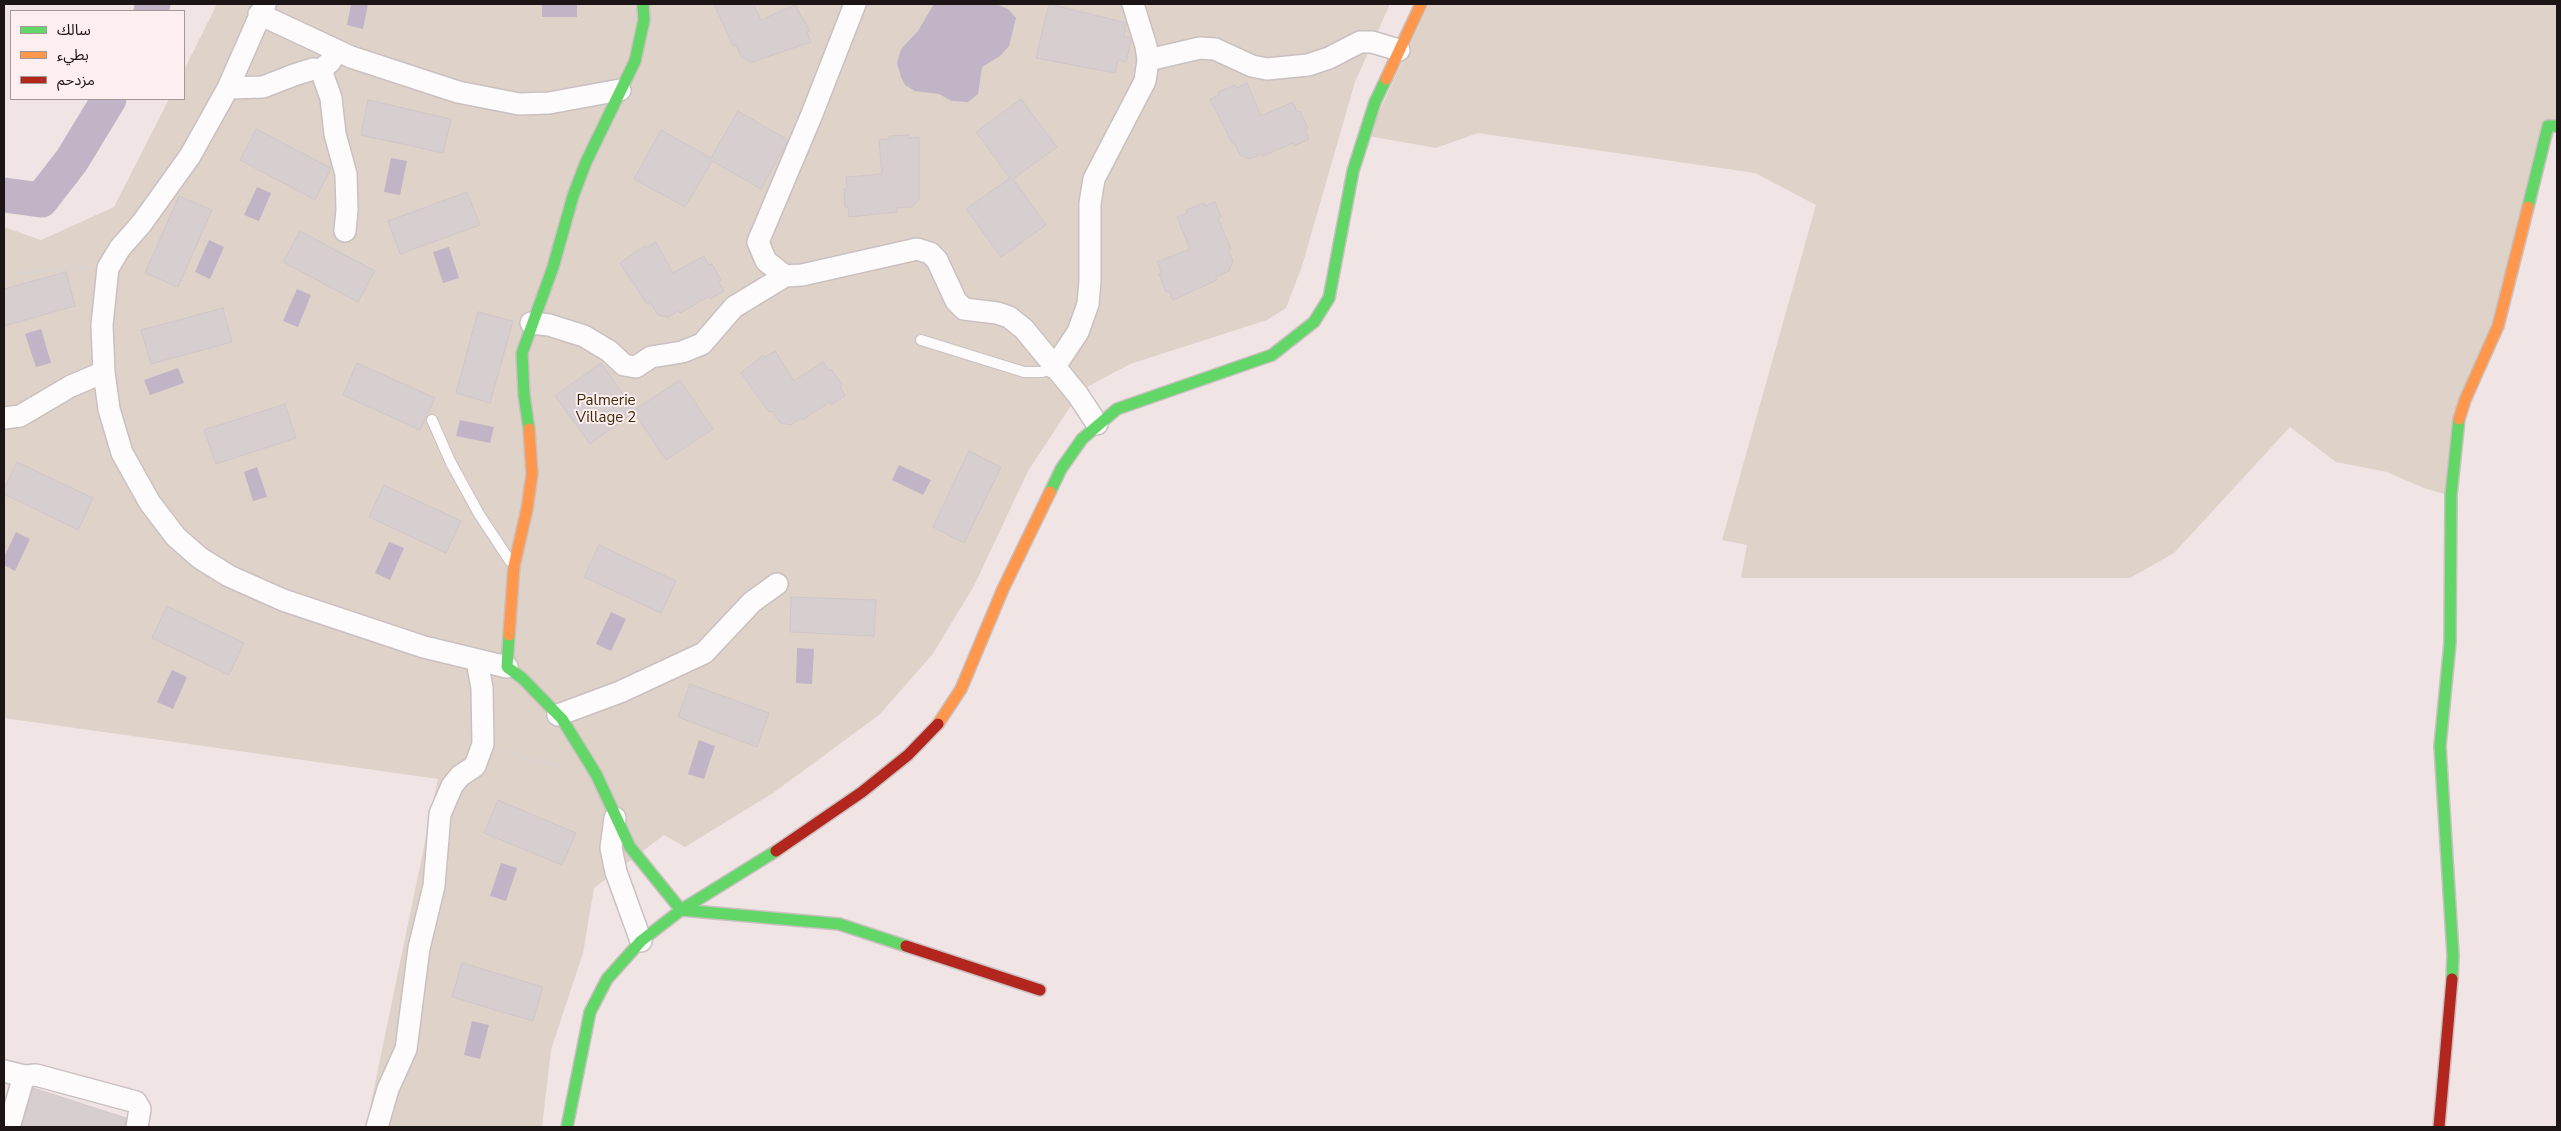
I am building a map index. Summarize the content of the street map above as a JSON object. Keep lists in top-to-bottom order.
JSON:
{
  "parks": ["Palmerie Village 2"],
  "legend": ["سالك", "بطيء", "مزدحم"]
}
